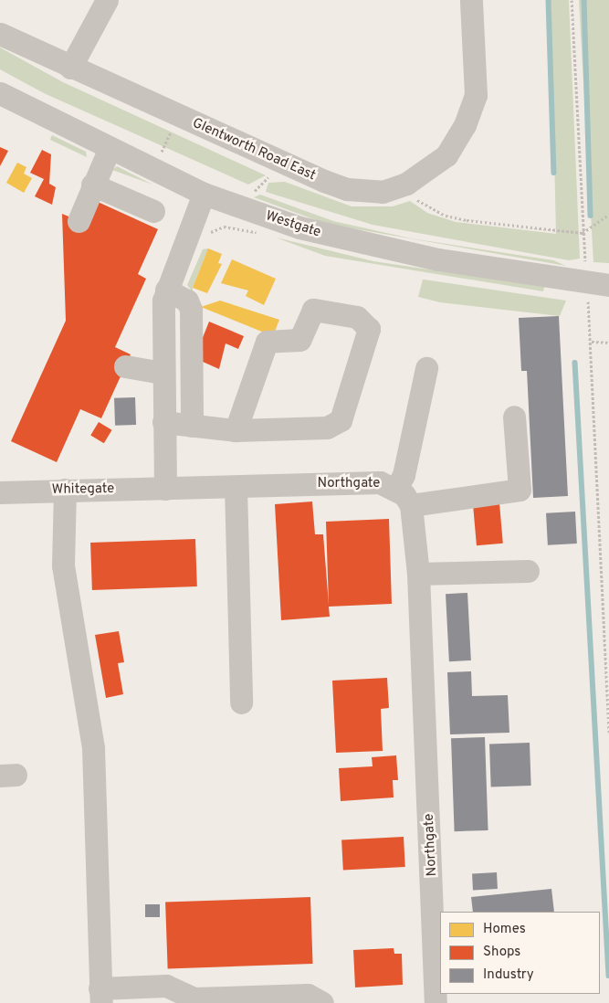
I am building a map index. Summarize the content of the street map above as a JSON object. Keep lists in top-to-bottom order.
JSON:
{
  "streets": {
    "street": [
      "Glentworth Road East",
      "Westgate",
      "Northgate",
      "Whitegate"
    ]
  },
  "crossings": [
    ["Northgate", "Whitegate"]
  ],
  "legend": ["Homes", "Shops", "Industry"]
}
